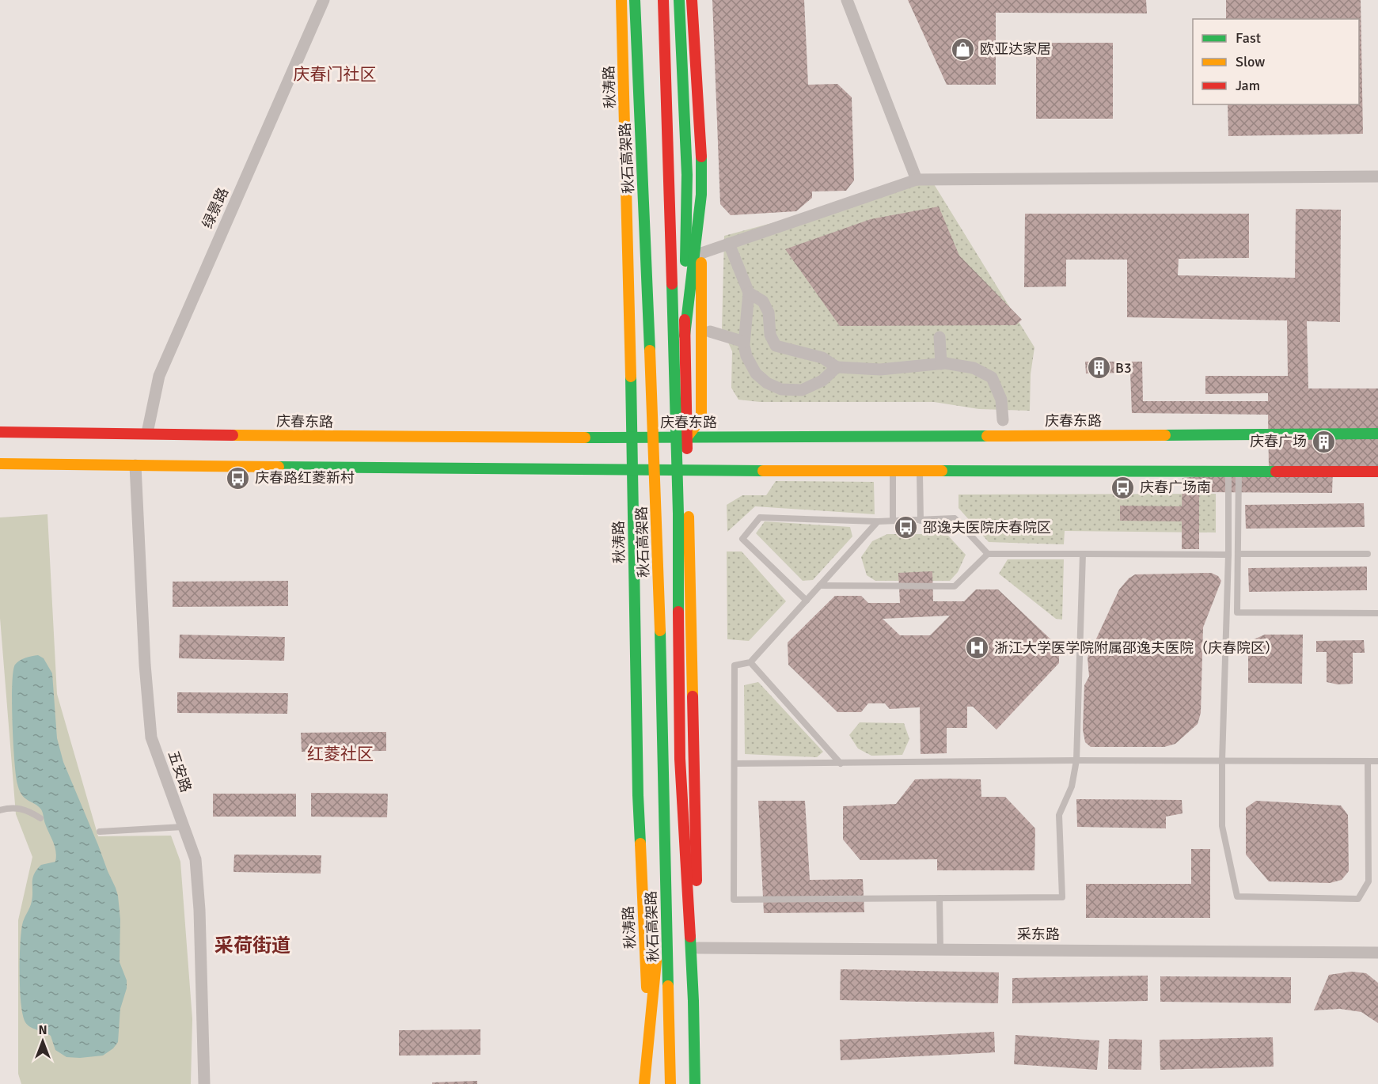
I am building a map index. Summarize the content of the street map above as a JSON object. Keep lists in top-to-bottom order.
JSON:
{
  "streets": {
    "main road": ["秋涛路", "秋石高架路", "庆春东路"],
    "street": ["绿景路", "五安路", "采东路"]
  },
  "crossings": [
    ["秋涛路", "庆春东路"],
    ["绿景路", "庆春东路"]
  ],
  "districts": ["庆春门社区", "红菱社区", "采荷街道"],
  "places": {
    "shop": ["欧亚达家居"],
    "building": ["B3", "庆春广场"],
    "bus stop": ["庆春路红菱新村", "庆春广场南", "邵逸夫医院庆春院区"],
    "hospital": ["浙江大学医学院附属邵逸夫医院（庆春院区）"]
  },
  "legend": ["Fast", "Slow", "Jam"],
  "north": "top"
}
